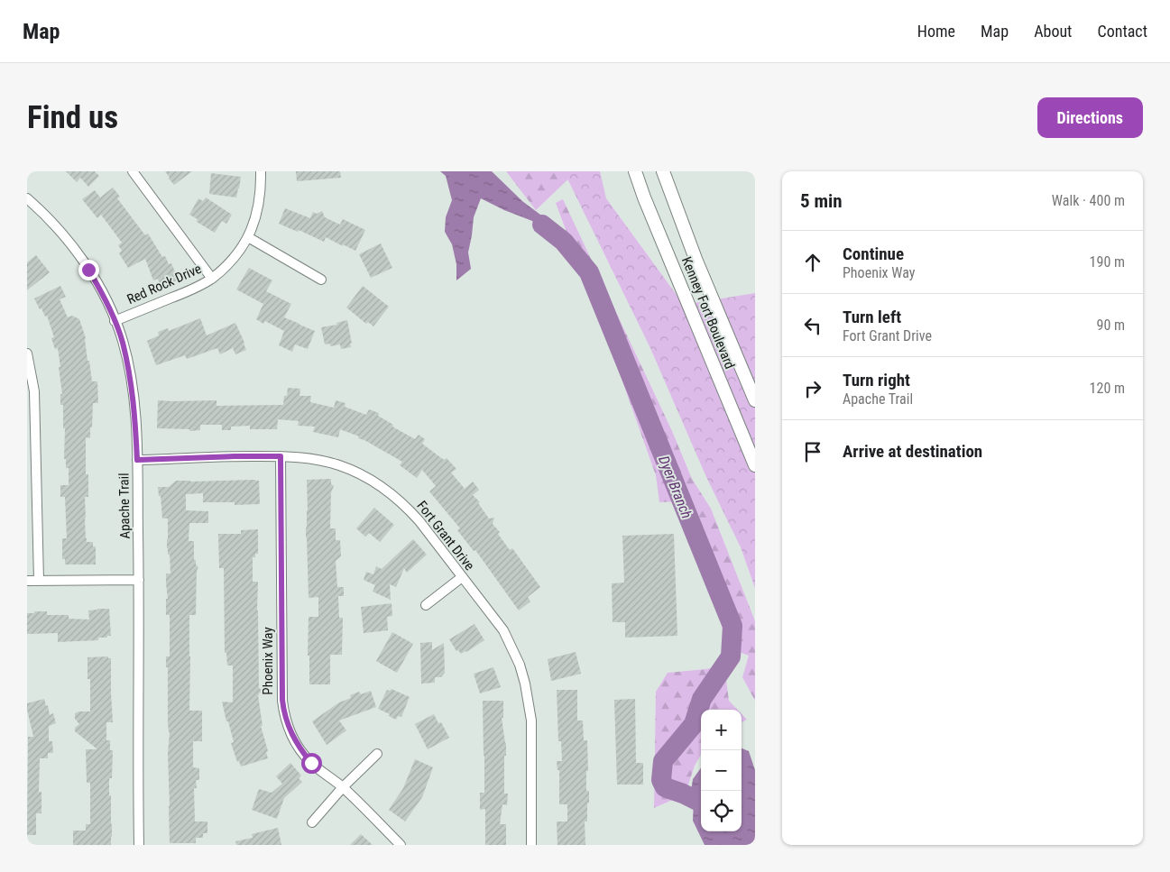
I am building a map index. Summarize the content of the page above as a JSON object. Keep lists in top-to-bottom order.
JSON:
{
  "streets": {
    "main road": ["Kenney Fort Boulevard"],
    "street": [
      "Red Rock Drive",
      "Apache Trail",
      "Fort Grant Drive",
      "Phoenix Way"
    ]
  },
  "crossings": [
    ["Red Rock Drive", "Apache Trail"],
    ["Apache Trail", "Fort Grant Drive"],
    ["Fort Grant Drive", "Phoenix Way"]
  ],
  "water": ["Dyer Branch"],
  "page": {
    "header": "Map",
    "nav": [
      "Home",
      "Map",
      "About",
      "Contact"
    ],
    "buttons": "Directions",
    "title": "Find us",
    "heading": ["5 min", "Walk · 400 m"],
    "list": [
      ["Continue", "Phoenix Way", "190 m"],
      ["Turn left", "Fort Grant Drive", "90 m"],
      ["Turn right", "Apache Trail", "120 m"],
      "Arrive at destination"
    ],
    "map_buttons": ["+", "−"]
  }
}
